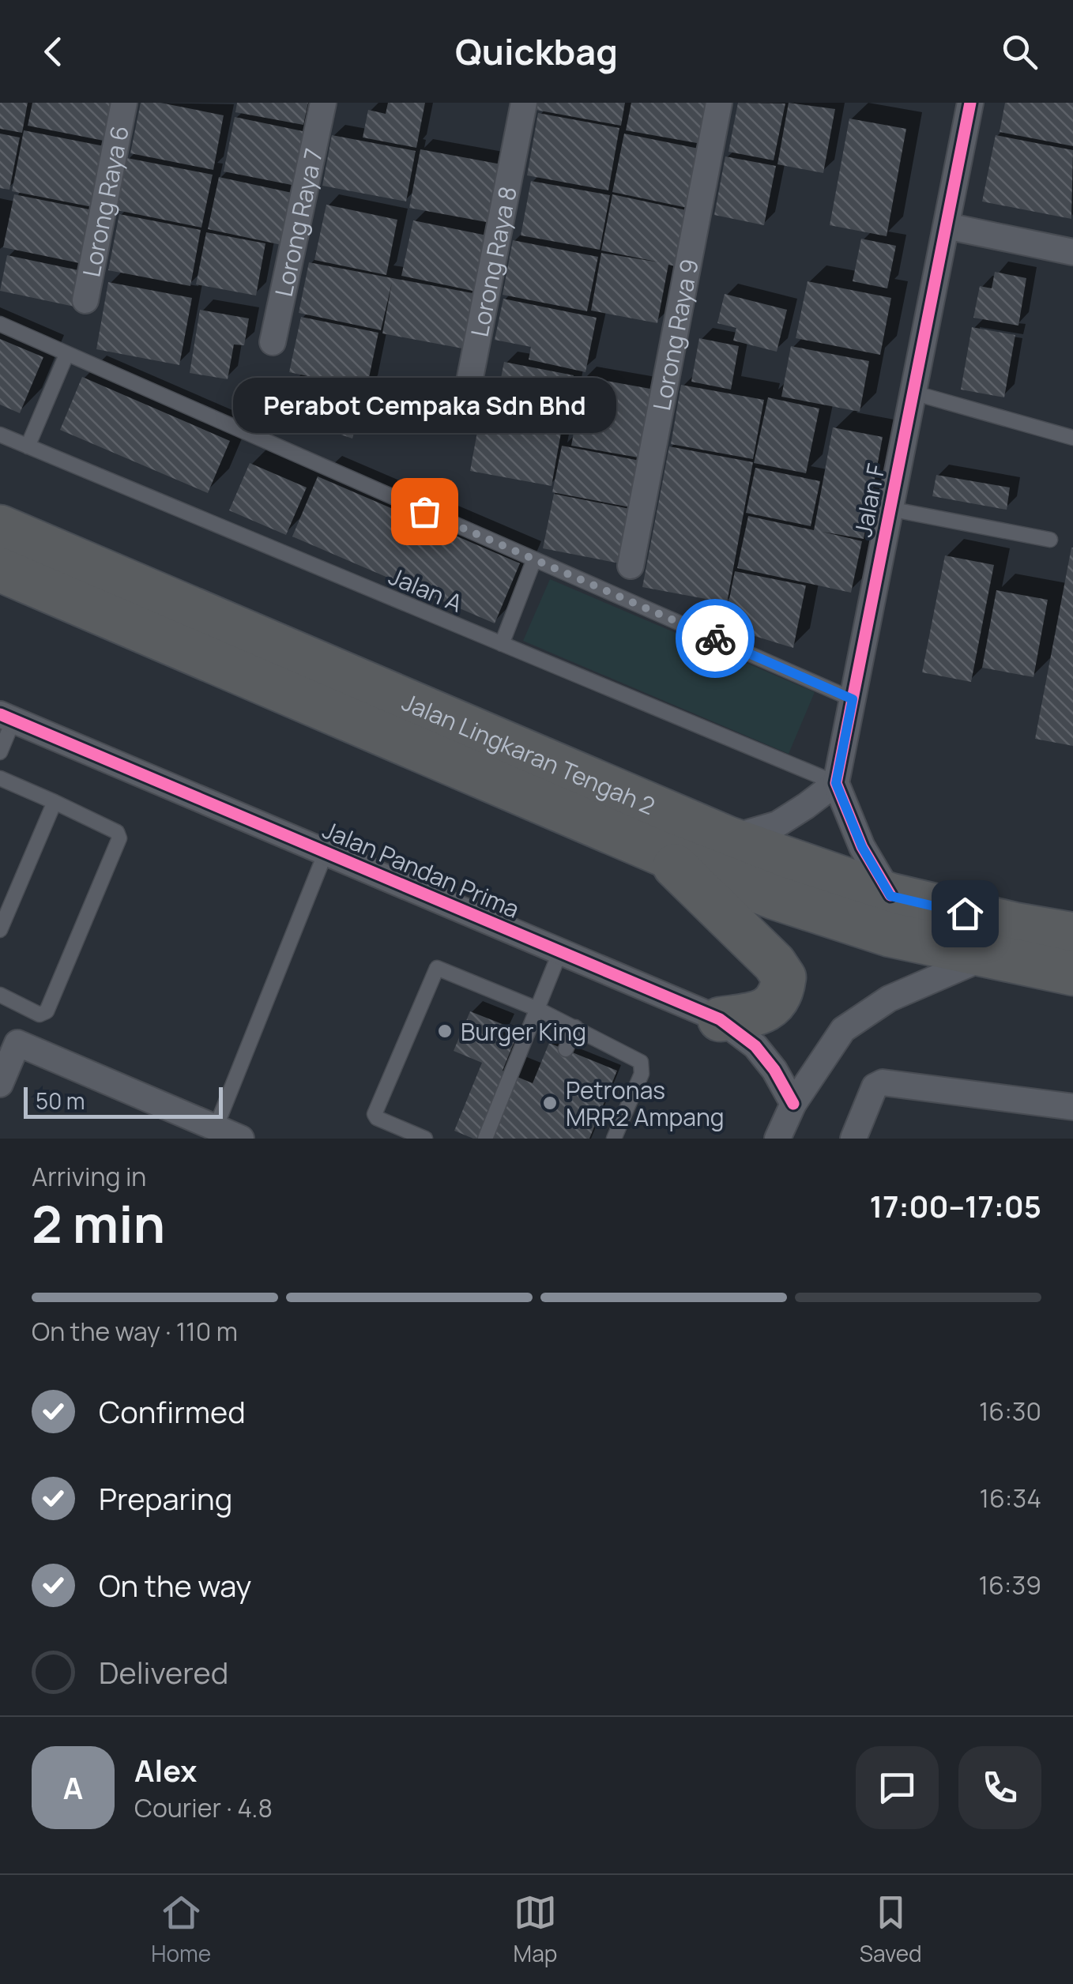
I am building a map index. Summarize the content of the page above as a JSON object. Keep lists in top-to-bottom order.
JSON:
{
  "streets": {
    "highway": ["Jalan Lingkaran Tengah 2"],
    "street": [
      "Lorong Raya 6",
      "Lorong Raya 7",
      "Lorong Raya 8",
      "Lorong Raya 9",
      "Jalan F",
      "Jalan Pandan Prima"
    ],
    "lane": ["Jalan A"]
  },
  "crossings": [
    ["Jalan F", "Jalan A"]
  ],
  "places": ["Perabot Cempaka Sdn Bhd", "Burger King", "Petronas MRR2 Ampang"],
  "scale_bar": "50 m",
  "page": {
    "header": "Quickbag",
    "bubble": "Perabot Cempaka Sdn Bhd",
    "scale": "50 m",
    "heading": ["2 min", "Arriving in", "17:00–17:05"],
    "panel": ["Alex", "Courier · 4.8"],
    "bar": "On the way · 110 m",
    "list": [
      ["Confirmed", "16:30"],
      ["Preparing", "16:34"],
      ["On the way", "16:39"],
      "Delivered"
    ],
    "round": "A",
    "tabs": ["Home", "Map", "Saved"]
  }
}
